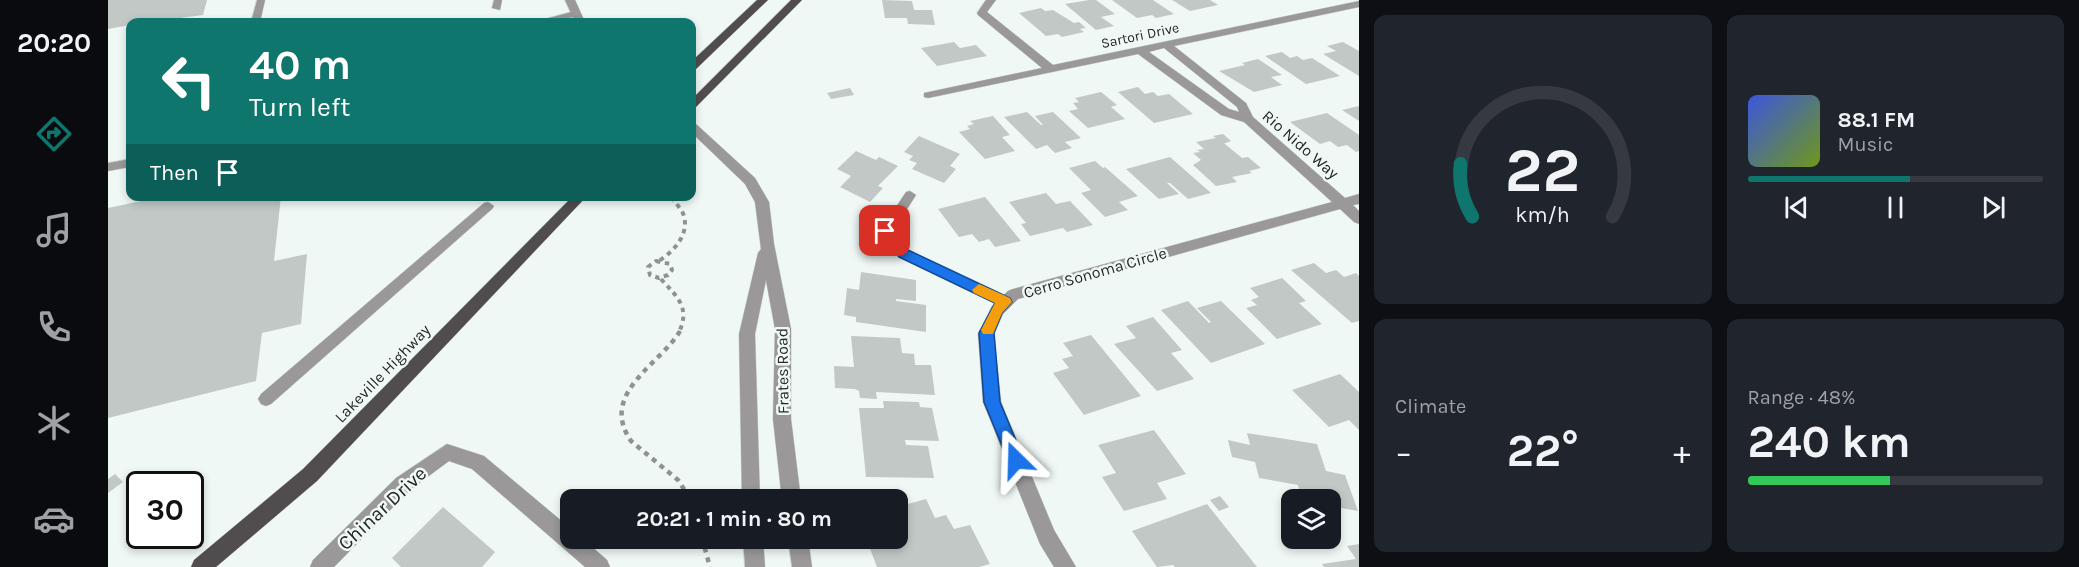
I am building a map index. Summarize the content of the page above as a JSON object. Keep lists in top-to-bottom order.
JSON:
{
  "streets": {
    "main road": ["Lakeville Highway"],
    "street": [
      "Sartori Drive",
      "Rio Nido Way",
      "Cerro Sonoma Circle",
      "Frates Road",
      "Chinar Drive"
    ]
  },
  "crossings": [
    ["Sartori Drive", "Rio Nido Way"],
    ["Rio Nido Way", "Cerro Sonoma Circle"]
  ],
  "page": {
    "tabs": "20:20",
    "turn": ["40 m", "Turn left"],
    "song": ["88.1 FM", "Music"],
    "then": "Then",
    "tile": [
      "Climate",
      ["Range · 48%", "240 km"]
    ],
    "heat": ["−", "22°", "+"],
    "limit": "30",
    "trip": "20:21 · 1 min · 80 m",
    "gauge": ["22", "km/h"]
  }
}
